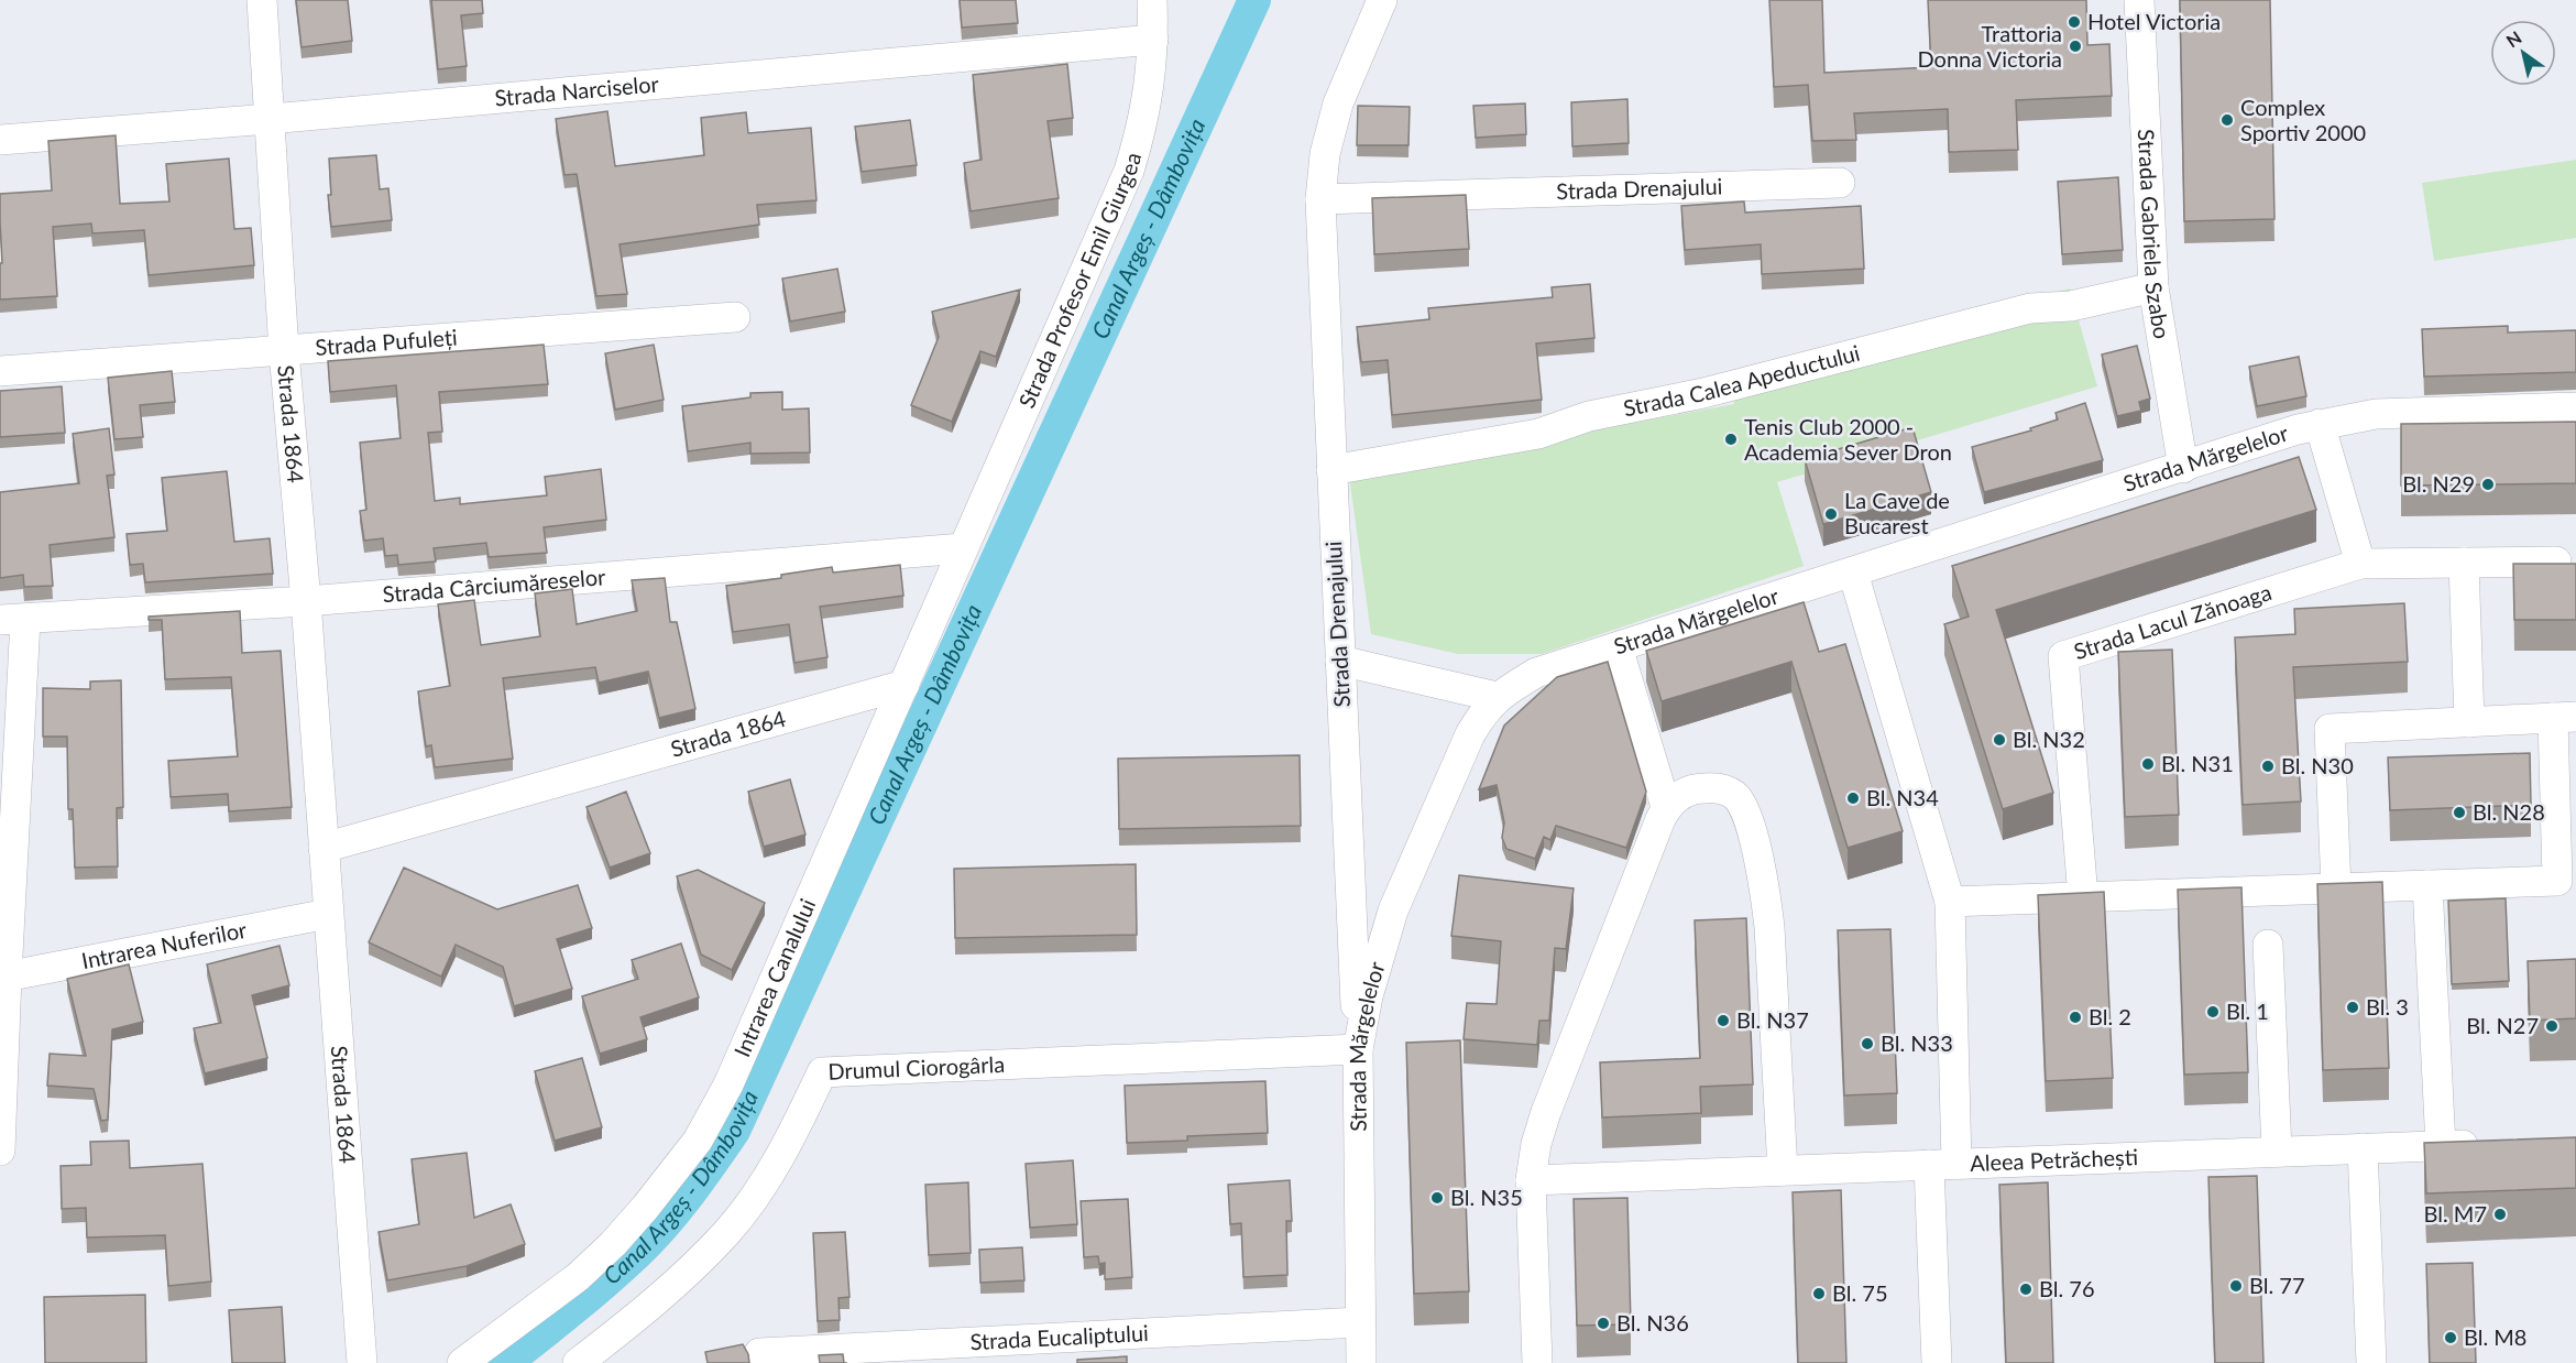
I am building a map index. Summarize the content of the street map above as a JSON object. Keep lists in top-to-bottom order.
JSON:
{
  "streets": {
    "street": [
      "Strada Narciselor",
      "Strada Drenajului",
      "Strada Gabriela Szabo",
      "Strada Profesor Emil Giurgea",
      "Strada Pufuleți",
      "Strada Calea Apeductului",
      "Strada 1864",
      "Strada Mărgelelor",
      "Strada Cârciumăreselor",
      "Strada Lacul Zănoaga",
      "Intrarea Nuferilor",
      "Intrarea Canalului",
      "Drumul Ciorogârla",
      "Aleea Petrăchești",
      "Strada Eucaliptului"
    ]
  },
  "crossings": [
    ["Strada Narciselor", "Strada Profesor Emil Giurgea"],
    ["Strada Narciselor", "Strada 1864"],
    ["Strada Drenajului", "Strada Calea Apeductului"],
    ["Strada Drenajului", "Strada Mărgelelor"],
    ["Strada Drenajului", "Drumul Ciorogârla"],
    ["Strada Gabriela Szabo", "Strada Calea Apeductului"],
    ["Strada Gabriela Szabo", "Strada Mărgelelor"],
    ["Strada Profesor Emil Giurgea", "Strada Cârciumăreselor"],
    ["Strada Profesor Emil Giurgea", "Intrarea Canalului"],
    ["Strada Pufuleți", "Strada 1864"],
    ["Strada 1864", "Strada Cârciumăreselor"],
    ["Strada 1864", "Intrarea Nuferilor"],
    ["Strada 1864", "Intrarea Canalului"],
    ["Strada Mărgelelor", "Drumul Ciorogârla"],
    ["Strada Mărgelelor", "Strada Eucaliptului"],
    ["Strada Cârciumăreselor", "Intrarea Nuferilor"],
    ["Strada Cârciumăreselor", "Intrarea Canalului"]
  ],
  "water": ["Canal Argeș - Dâmbovița"],
  "places": [
    "Hotel Victoria",
    "Trattoria Donna Victoria",
    "Complex Sportiv 2000",
    "Tenis Club 2000 - Academia Sever Dron",
    "Bl. N29",
    "La Cave de Bucarest",
    "Bl. N32",
    "Bl. N31",
    "Bl. N30",
    "Bl. N34",
    "Bl. N28",
    "Bl. 3",
    "Bl. 1",
    "Bl. 2",
    "Bl. N37",
    "Bl. N27",
    "Bl. N33",
    "Bl. N35",
    "Bl. M7",
    "Bl. 77",
    "Bl. 76",
    "Bl. 75",
    "Bl. N36",
    "Bl. M8"
  ],
  "north": "top left"
}
